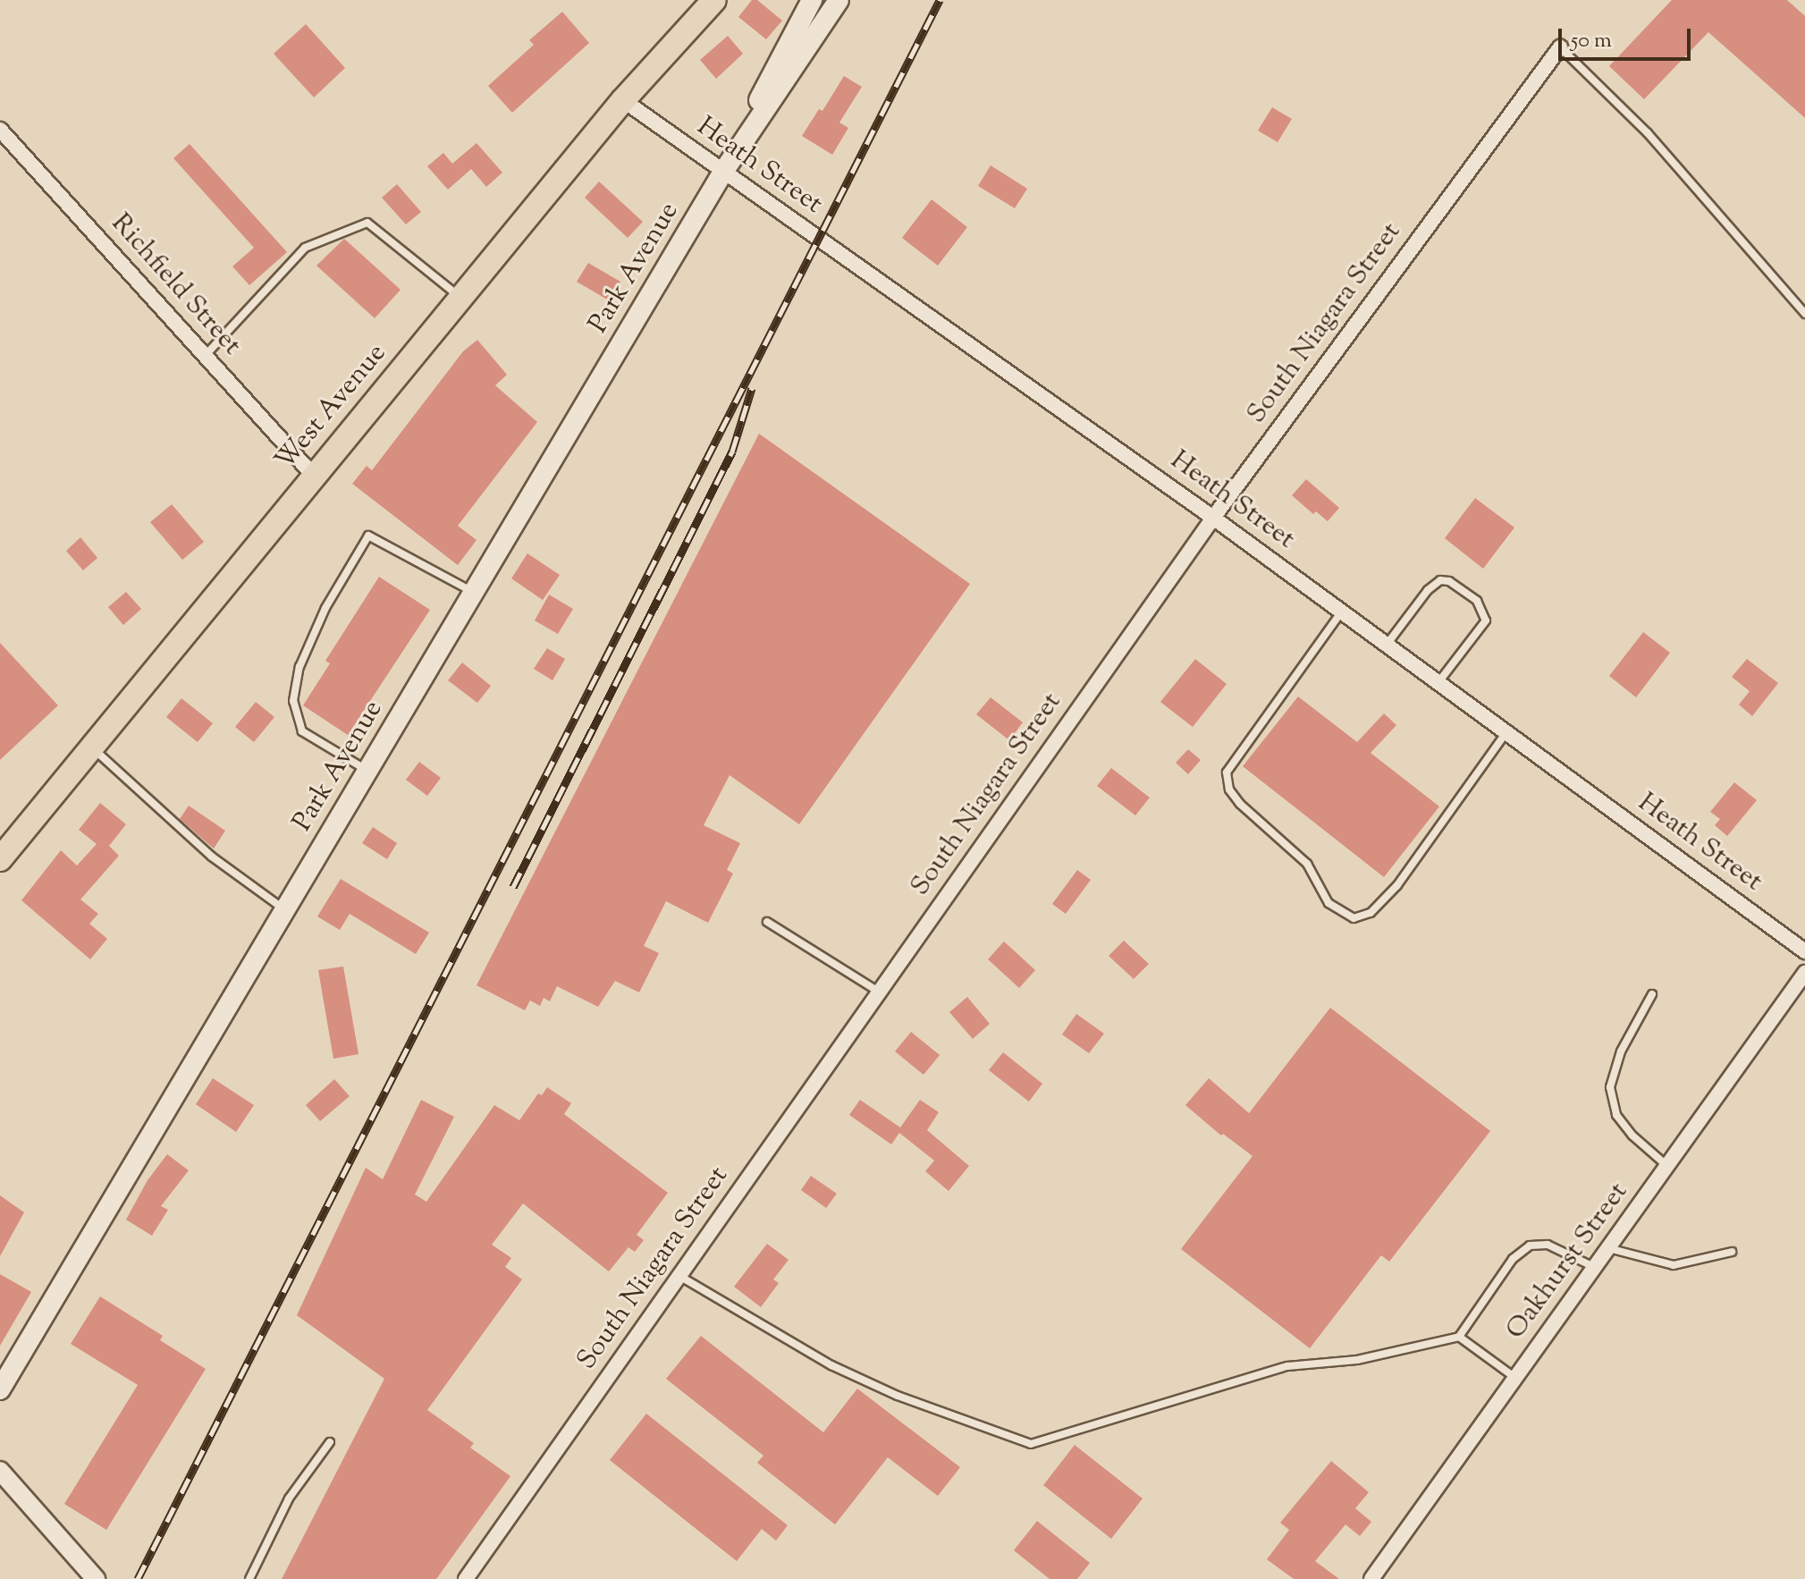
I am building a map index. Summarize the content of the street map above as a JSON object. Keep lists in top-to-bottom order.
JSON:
{
  "streets": {
    "highway": ["West Avenue"],
    "main road": ["Park Avenue"],
    "street": [
      "Heath Street",
      "Richfield Street",
      "South Niagara Street",
      "Oakhurst Street"
    ]
  },
  "crossings": [
    ["Heath Street", "Park Avenue"],
    ["Heath Street", "South Niagara Street"],
    ["Heath Street", "West Avenue"],
    ["Richfield Street", "West Avenue"]
  ],
  "scale_bar": "50 m"
}
